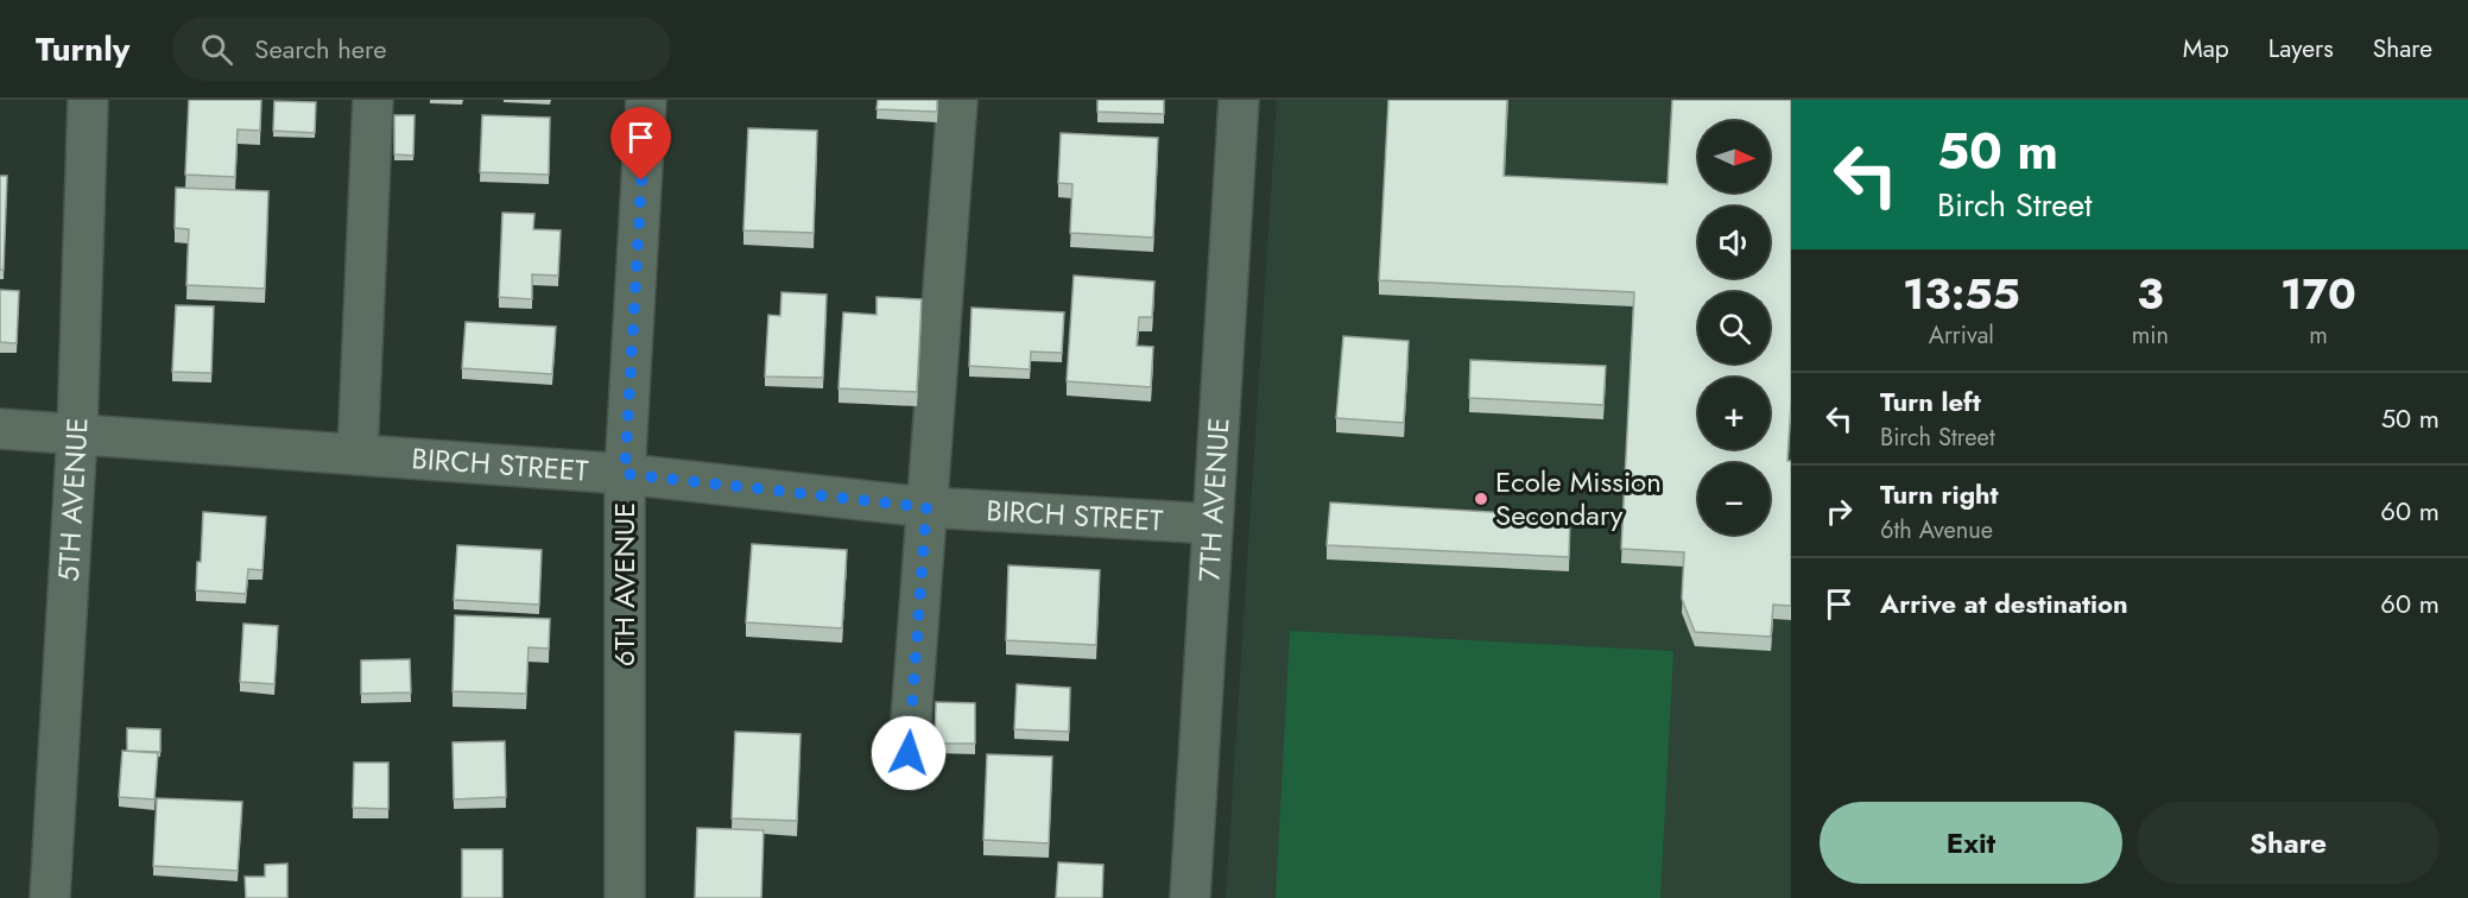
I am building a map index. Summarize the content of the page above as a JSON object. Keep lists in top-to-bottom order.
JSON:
{
  "streets": {
    "street": [
      "BIRCH STREET",
      "5TH AVENUE",
      "7TH AVENUE",
      "6TH AVENUE"
    ]
  },
  "crossings": [
    ["BIRCH STREET", "5TH AVENUE"],
    ["BIRCH STREET", "7TH AVENUE"],
    ["BIRCH STREET", "6TH AVENUE"]
  ],
  "places": ["Ecole Mission Secondary"],
  "north": "right",
  "page": {
    "header": "Turnly",
    "search": "Search here",
    "nav": ["Map", "Layers", "Share"],
    "turn": ["50 m", "Birch Street"],
    "map_buttons": ["+", "−"],
    "eta": [
      "13:55",
      "Arrival",
      "3",
      "min",
      "170",
      "m"
    ],
    "list": [
      {
        "name": "Turn left",
        "note": "Birch Street",
        "value": "50 m"
      },
      {
        "name": "Turn right",
        "note": "6th Avenue",
        "value": "60 m"
      },
      {
        "name": "Arrive at destination",
        "value": "60 m"
      }
    ],
    "buttons": ["Exit", "Share"]
  }
}
